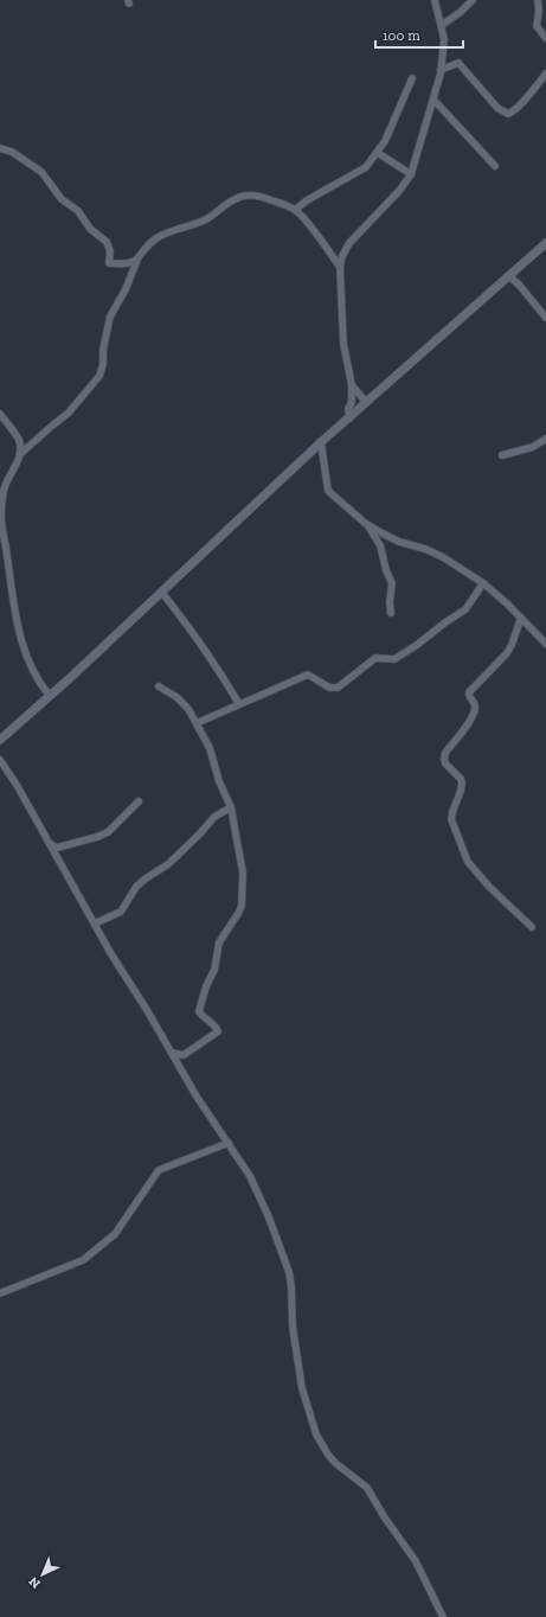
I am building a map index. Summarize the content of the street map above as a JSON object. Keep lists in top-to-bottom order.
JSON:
{
  "scale_bar": "100 m",
  "north": "bottom left"
}
